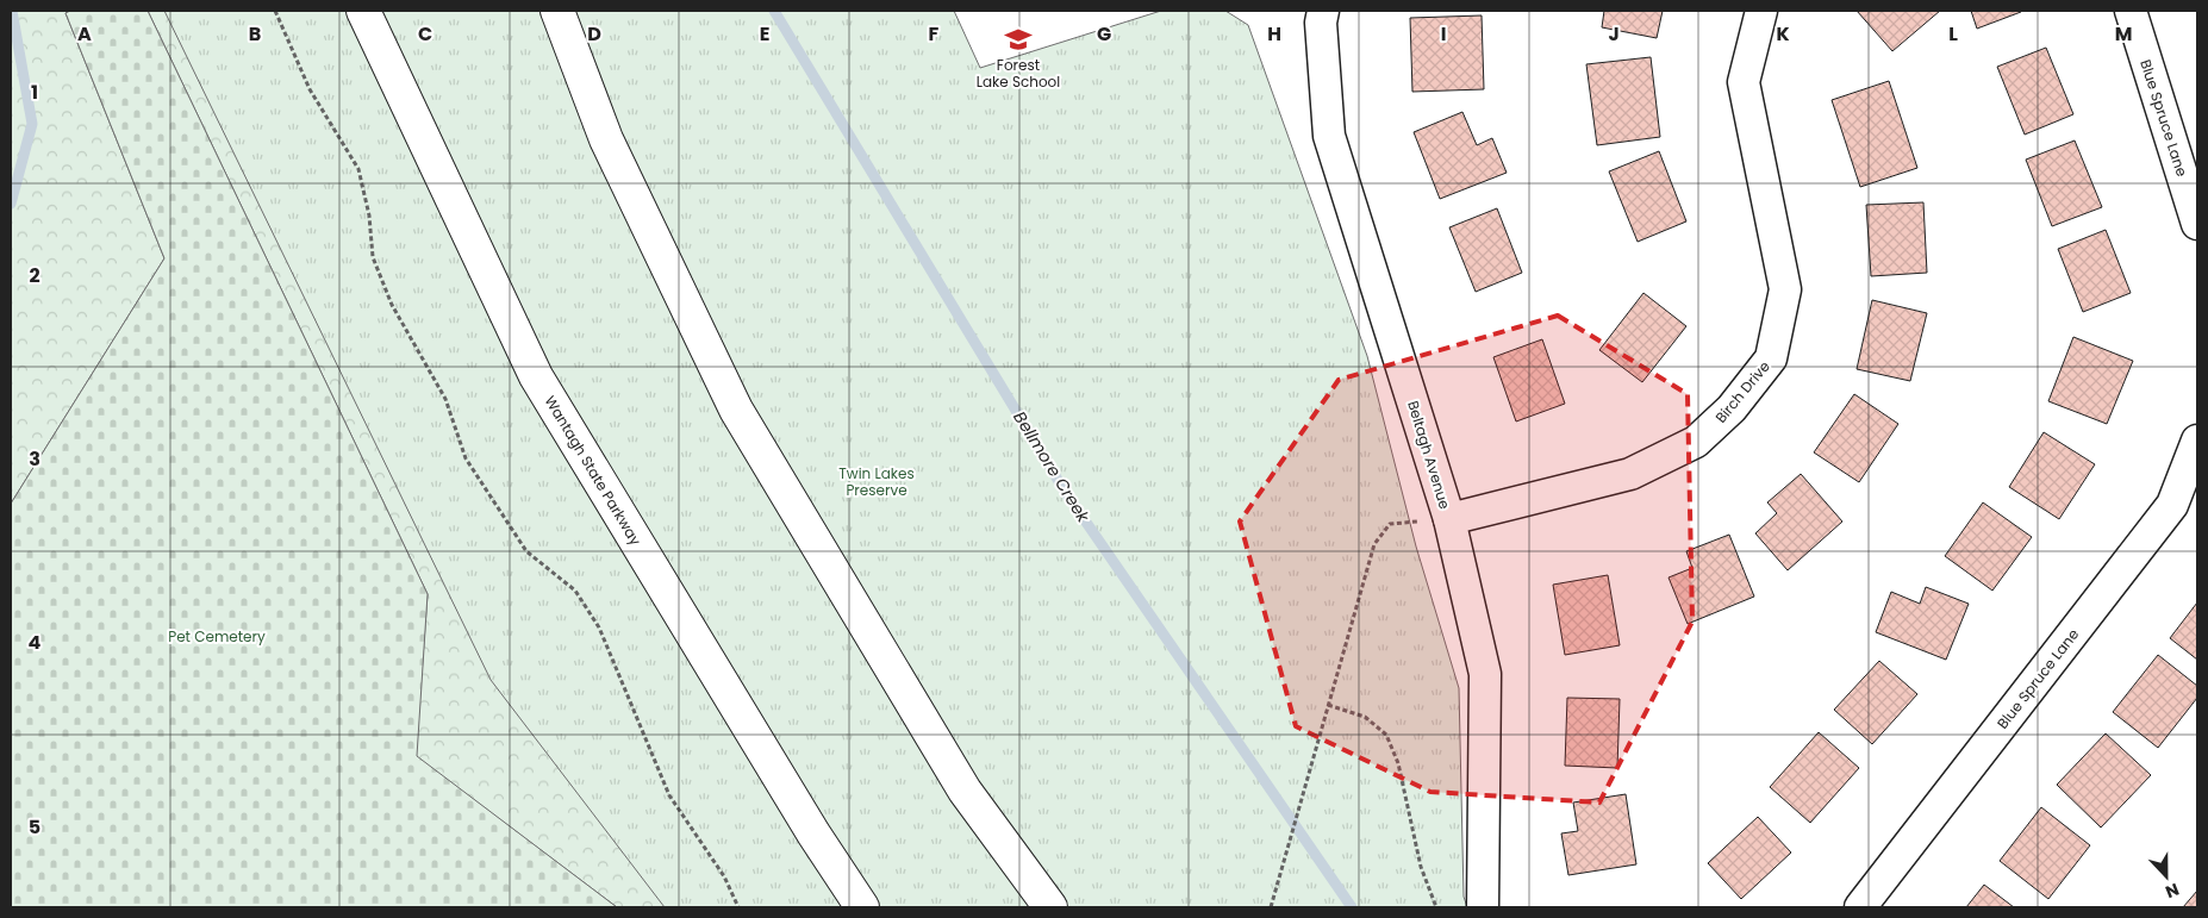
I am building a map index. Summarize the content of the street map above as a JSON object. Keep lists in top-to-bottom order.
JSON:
{
  "streets": {
    "highway": ["Wantagh State Parkway"],
    "street": ["Blue Spruce Lane", "Birch Drive", "Beltagh Avenue"]
  },
  "crossings": [
    ["Birch Drive", "Beltagh Avenue"]
  ],
  "water": ["Bellmore Creek"],
  "parks": ["Twin Lakes Preserve", "Pet Cemetery"],
  "places": {
    "school or university": ["Forest Lake School"]
  },
  "north": "bottom",
  "grid": {
    "columns": [
      "A",
      "B",
      "C",
      "D",
      "E",
      "F",
      "G",
      "H",
      "I",
      "J",
      "K",
      "L",
      "M"
    ],
    "rows": [
      "1",
      "2",
      "3",
      "4",
      "5"
    ]
  }
}
